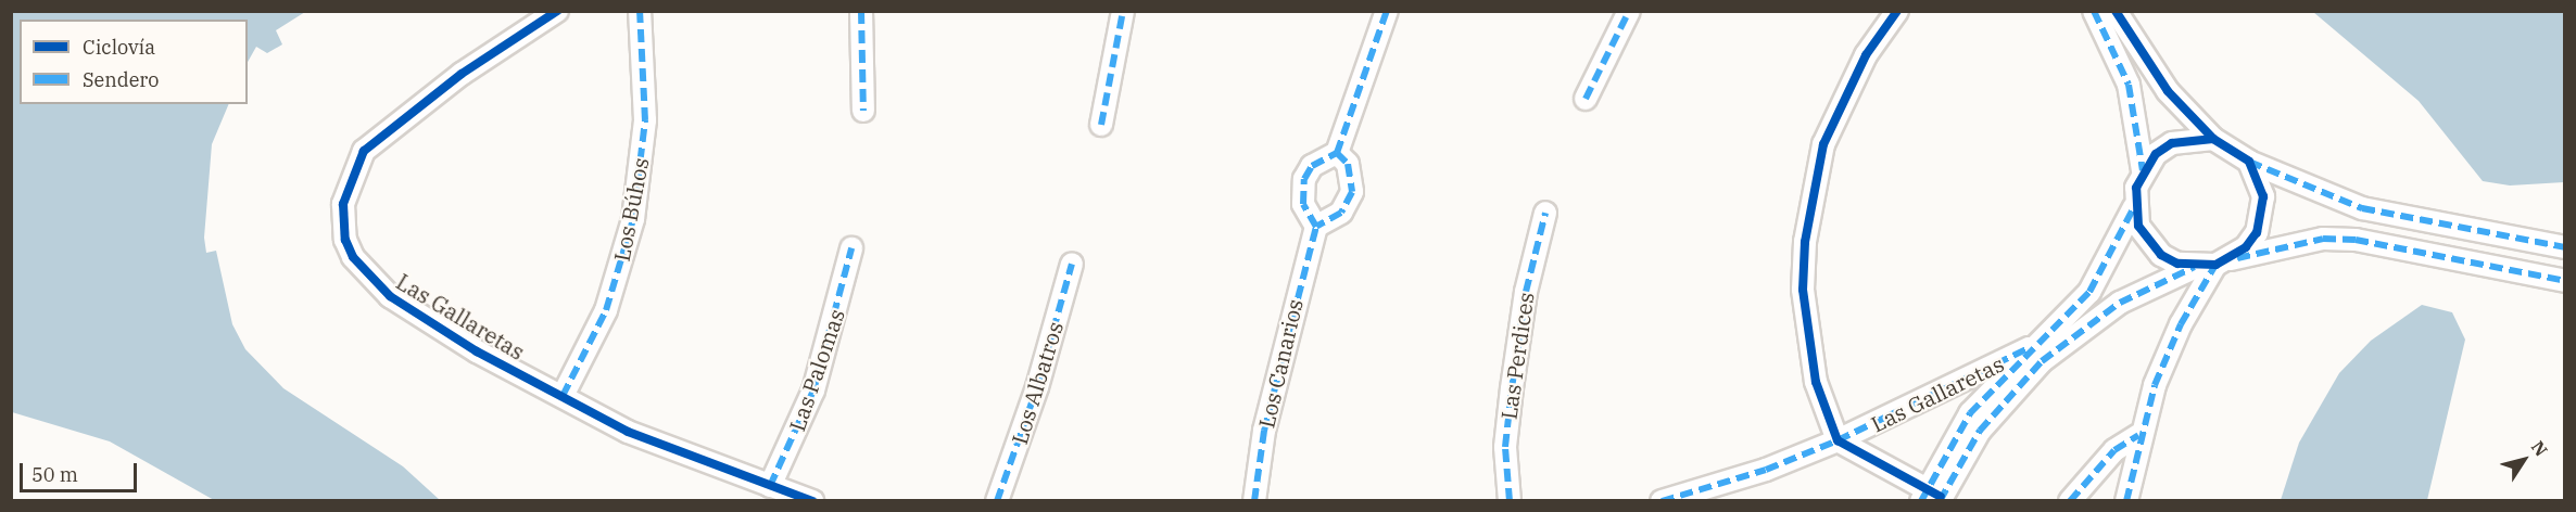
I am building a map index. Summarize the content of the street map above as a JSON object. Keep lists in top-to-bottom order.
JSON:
{
  "streets": {
    "street": [
      "Los Búhos",
      "Las Gallaretas",
      "Las Perdices",
      "Los Canarios",
      "Las Palomas",
      "Los Albatros"
    ]
  },
  "crossings": [
    ["Los Búhos", "Las Gallaretas"],
    ["Las Gallaretas", "Las Palomas"]
  ],
  "legend": ["Ciclovía", "Sendero"],
  "scale_bar": "50 m",
  "north": "top right"
}
